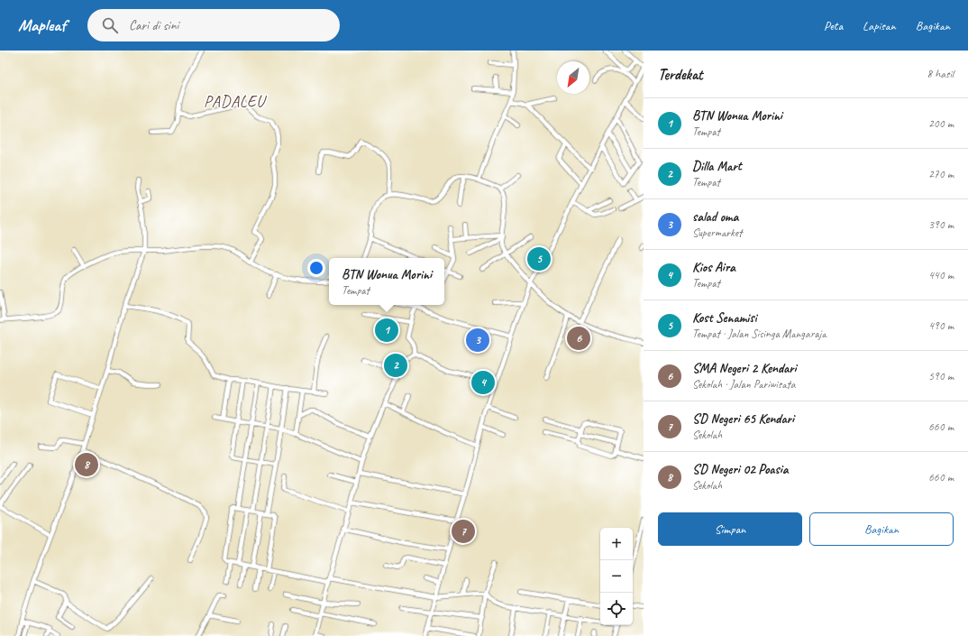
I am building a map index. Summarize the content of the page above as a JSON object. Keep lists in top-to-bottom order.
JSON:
{
  "districts": ["PADALEU"],
  "north": "bottom left",
  "page": {
    "header": "Mapleaf",
    "search": "Cari di sini",
    "nav": ["Peta", "Lapisan", "Bagikan"],
    "heading": ["Terdekat", "8 hasil"],
    "list": [
      {
        "mark": "1",
        "name": "BTN Wonua Morini",
        "note": "Tempat",
        "value": "200 m"
      },
      {
        "mark": "2",
        "name": "Dilla Mart",
        "note": "Tempat",
        "value": "270 m"
      },
      {
        "mark": "3",
        "name": "salad oma",
        "note": "Supermarket",
        "value": "390 m"
      },
      {
        "mark": "4",
        "name": "Kios Aira",
        "note": "Tempat",
        "value": "440 m"
      },
      {
        "mark": "5",
        "name": "Kost Senamisi",
        "note": "Tempat · Jalan Sisinga Mangaraja",
        "value": "490 m"
      },
      {
        "mark": "6",
        "name": "SMA Negeri 2 Kendari",
        "note": "Sekolah · Jalan Pariwisata",
        "value": "590 m"
      },
      {
        "mark": "7",
        "name": "SD Negeri 65 Kendari",
        "note": "Sekolah",
        "value": "660 m"
      },
      {
        "mark": "8",
        "name": "SD Negeri 02 Poasia",
        "note": "Sekolah",
        "value": "660 m"
      }
    ],
    "pins": [
      "5",
      "1",
      "6",
      "3",
      "2",
      "4",
      "8",
      "7"
    ],
    "popup": ["BTN Wonua Morini", "Tempat"],
    "buttons": ["Simpan", "Bagikan"],
    "map_buttons": ["+", "−"]
  }
}
